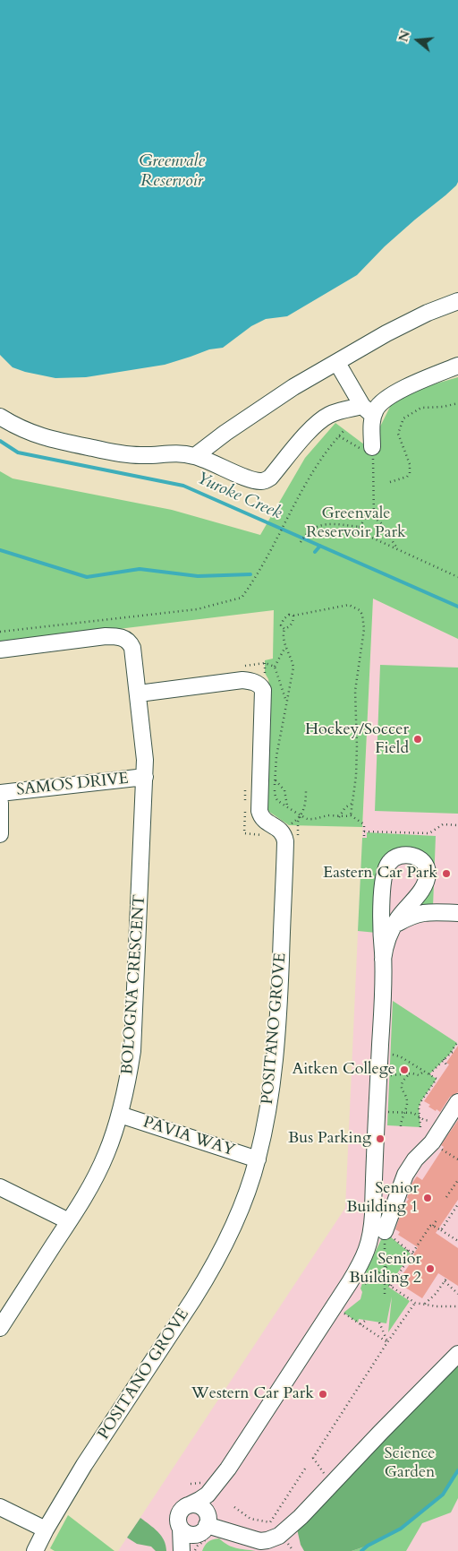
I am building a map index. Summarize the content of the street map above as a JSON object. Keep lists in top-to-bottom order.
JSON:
{
  "streets": {
    "street": [
      "SAMOS DRIVE",
      "BOLOGNA CRESCENT",
      "POSITANO GROVE",
      "PAVIA WAY"
    ]
  },
  "crossings": [
    ["SAMOS DRIVE", "BOLOGNA CRESCENT"],
    ["BOLOGNA CRESCENT", "PAVIA WAY"],
    ["POSITANO GROVE", "PAVIA WAY"]
  ],
  "water": ["Greenvale Reservoir", "Yuroke Creek"],
  "parks": ["Greenvale Reservoir Park", "Science Garden"],
  "places": [
    "Hockey/Soccer Field",
    "Eastern Car Park",
    "Aitken College",
    "Bus Parking",
    "Senior Building 1",
    "Senior Building 2",
    "Western Car Park"
  ],
  "north": "left"
}
